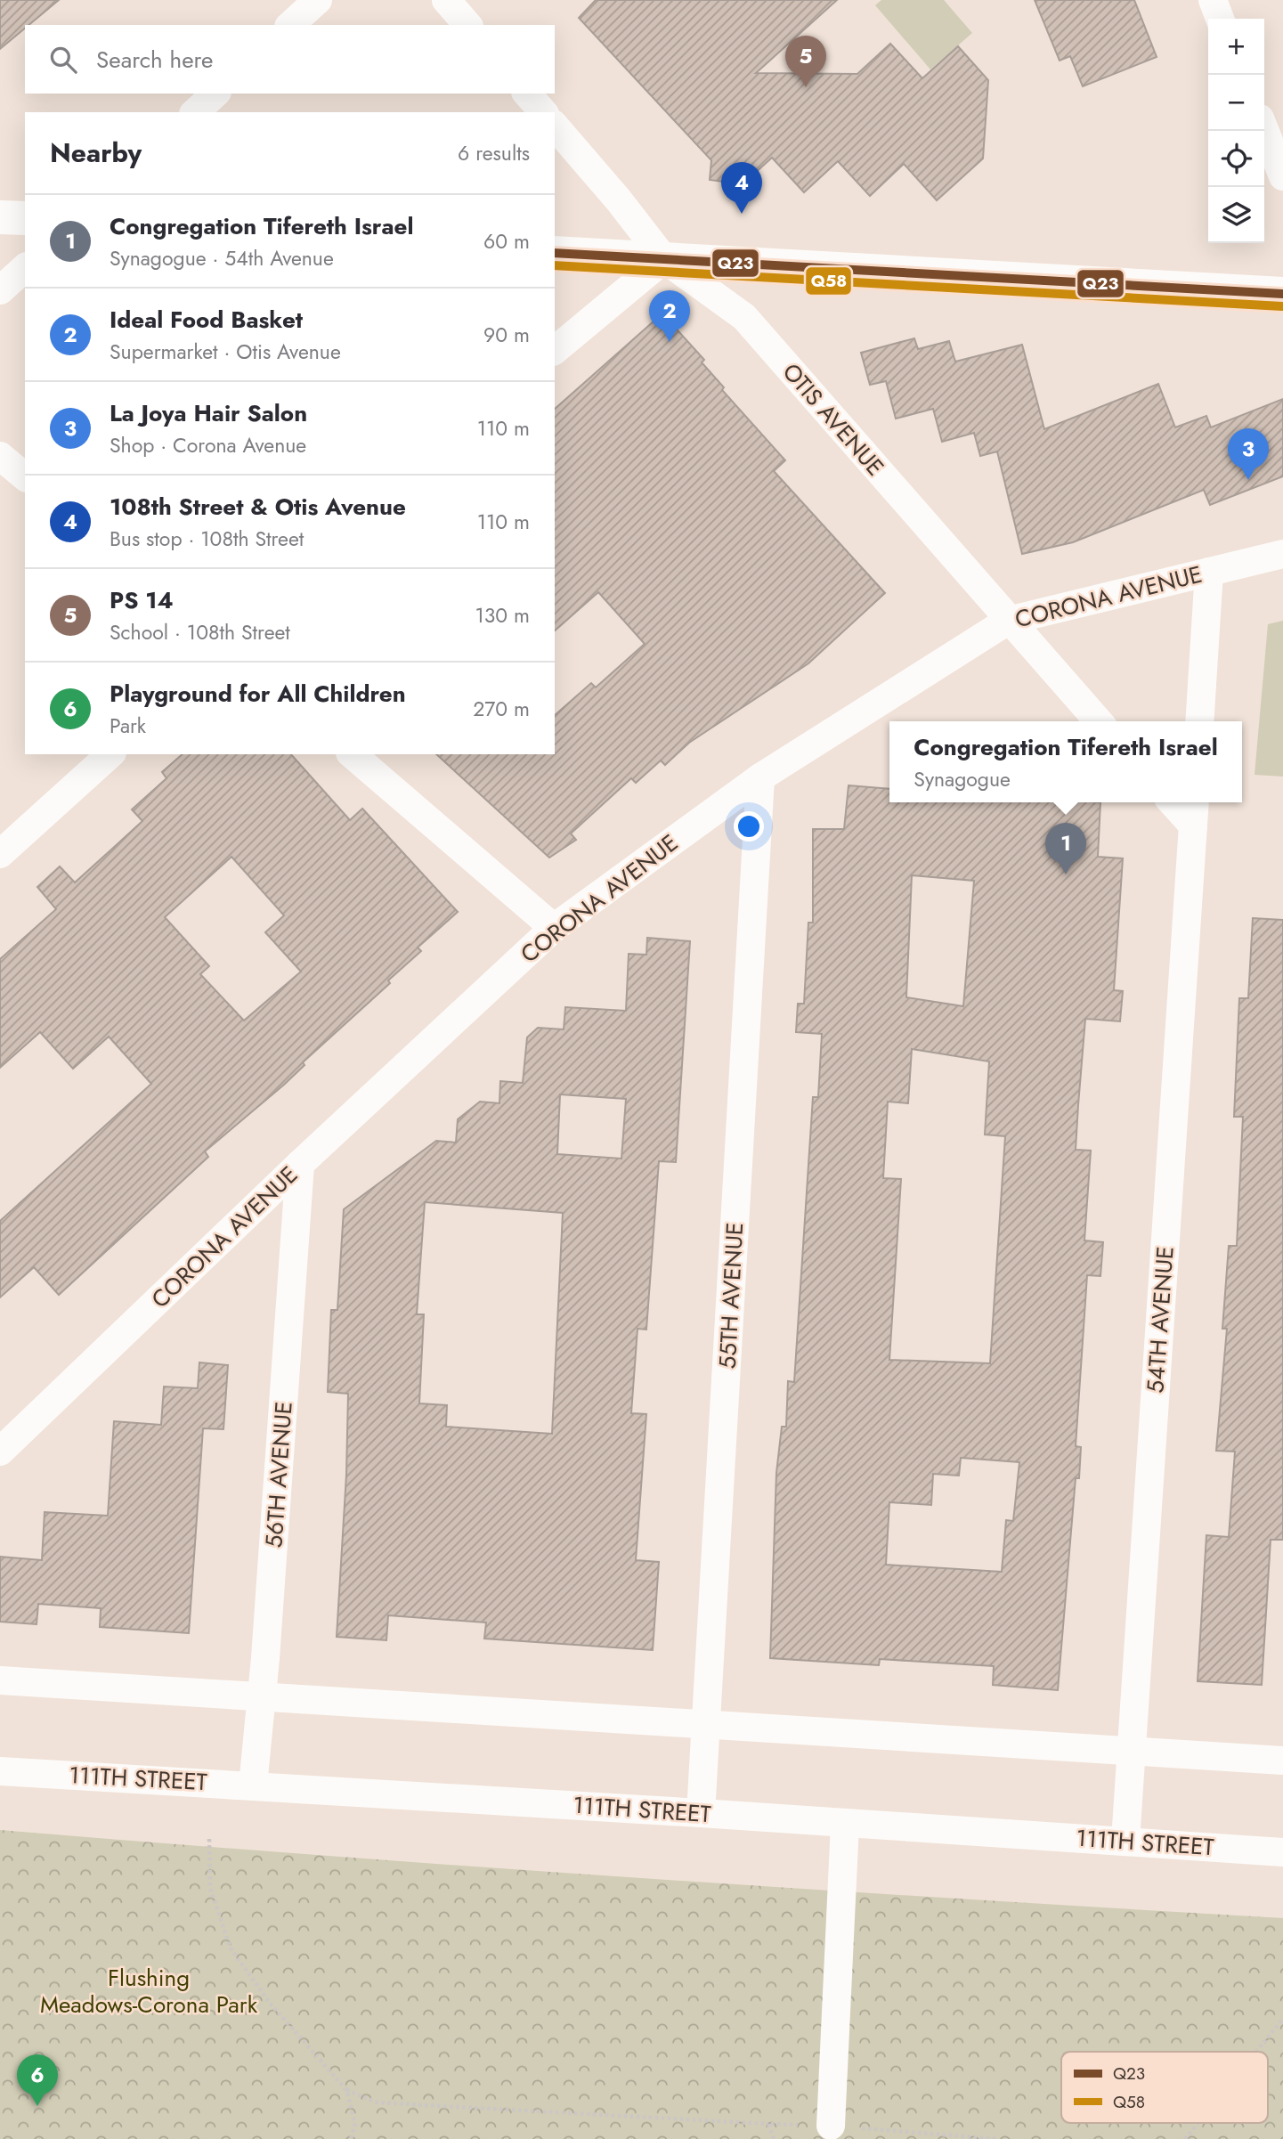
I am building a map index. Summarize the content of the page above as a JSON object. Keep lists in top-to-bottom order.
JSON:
{
  "streets": {
    "street": [
      "OTIS AVENUE",
      "CORONA AVENUE",
      "55TH AVENUE",
      "54TH AVENUE",
      "56TH AVENUE",
      "111TH STREET"
    ]
  },
  "crossings": [
    ["OTIS AVENUE", "CORONA AVENUE"],
    ["CORONA AVENUE", "55TH AVENUE"],
    ["CORONA AVENUE", "56TH AVENUE"],
    ["55TH AVENUE", "111TH STREET"],
    ["54TH AVENUE", "111TH STREET"],
    ["56TH AVENUE", "111TH STREET"]
  ],
  "parks": ["Flushing Meadows-Corona Park"],
  "lines": ["transit line Q23", "transit line Q58"],
  "legend": ["Q23", "Q58"],
  "page": {
    "map_buttons": ["+", "−"],
    "search": "Search here",
    "pins": [
      "5",
      "4",
      "2",
      "3",
      "1",
      "6"
    ],
    "heading": ["Nearby", "6 results"],
    "list": [
      {
        "mark": "1",
        "name": "Congregation Tifereth Israel",
        "note": "Synagogue · 54th Avenue",
        "value": "60 m"
      },
      {
        "mark": "2",
        "name": "Ideal Food Basket",
        "note": "Supermarket · Otis Avenue",
        "value": "90 m"
      },
      {
        "mark": "3",
        "name": "La Joya Hair Salon",
        "note": "Shop · Corona Avenue",
        "value": "110 m"
      },
      {
        "mark": "4",
        "name": "108th Street & Otis Avenue",
        "note": "Bus stop · 108th Street",
        "value": "110 m"
      },
      {
        "mark": "5",
        "name": "PS 14",
        "note": "School · 108th Street",
        "value": "130 m"
      },
      {
        "mark": "6",
        "name": "Playground for All Children",
        "note": "Park",
        "value": "270 m"
      }
    ],
    "popup": ["Congregation Tifereth Israel", "Synagogue"]
  }
}
